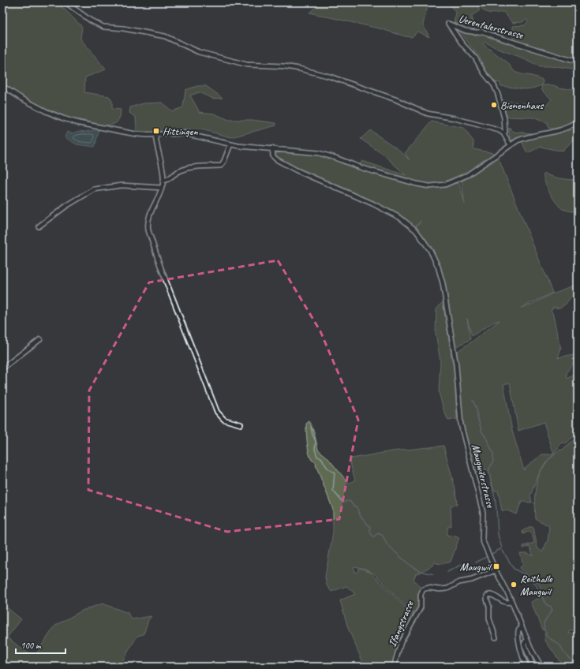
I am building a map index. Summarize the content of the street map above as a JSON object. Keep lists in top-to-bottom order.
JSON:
{
  "streets": {
    "street": ["Uerentalerstrasse", "Maugwilerstrasse", "Ifangstrasse"]
  },
  "crossings": [
    ["Maugwilerstrasse", "Ifangstrasse"]
  ],
  "places": {
    "other": ["Bienenhaus", "Reithalle Maugwil"],
    "transit": ["Hittingen", "Maugwil"]
  },
  "scale_bar": "100 m"
}
